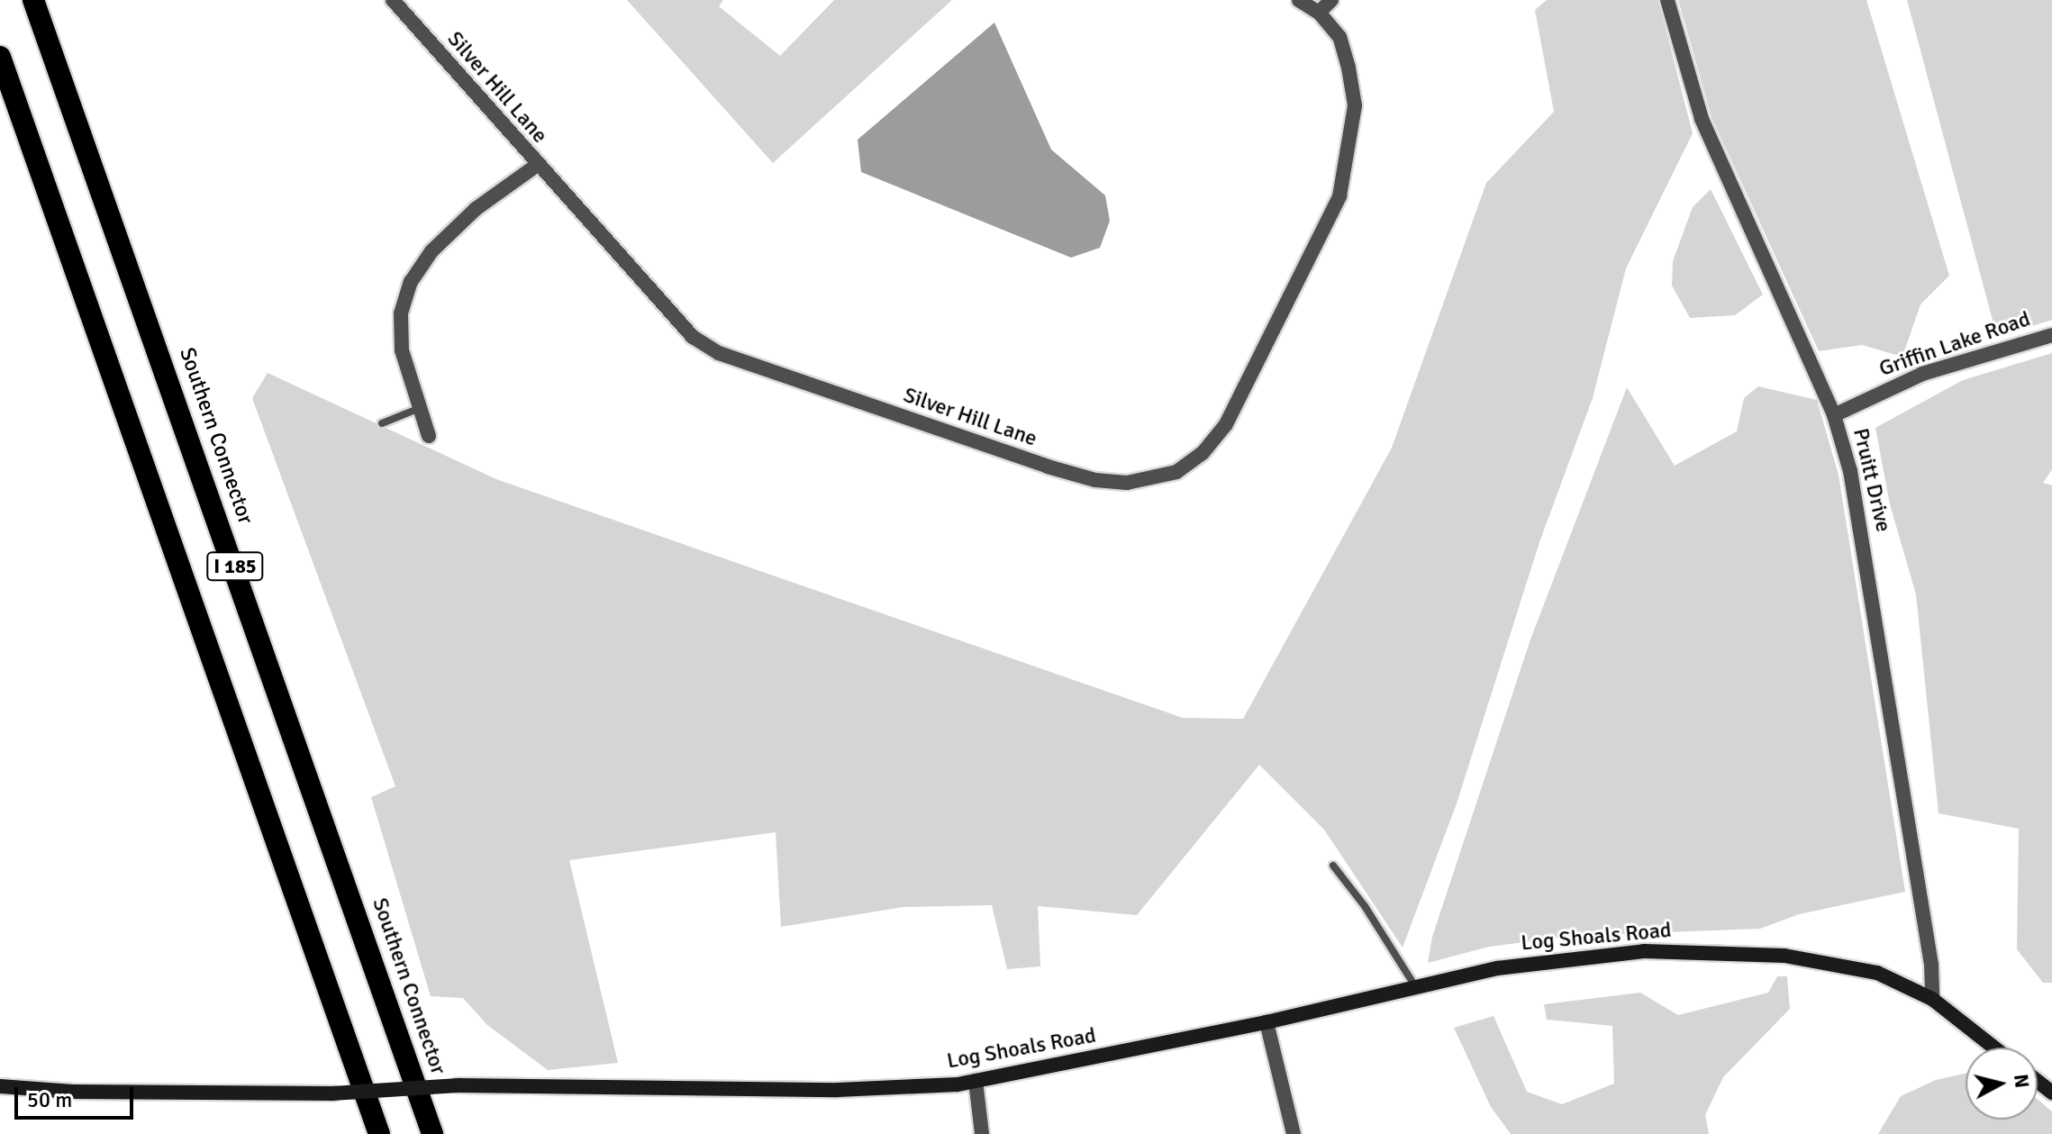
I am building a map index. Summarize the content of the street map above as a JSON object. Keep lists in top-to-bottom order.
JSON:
{
  "streets": {
    "highway": ["Southern Connector", "I 185"],
    "street": [
      "Silver Hill Lane",
      "Griffin Lake Road",
      "Pruitt Drive",
      "Log Shoals Road"
    ]
  },
  "crossings": [
    ["Griffin Lake Road", "Pruitt Drive"],
    ["Pruitt Drive", "Log Shoals Road"]
  ],
  "scale_bar": "50 m",
  "north": "right"
}
